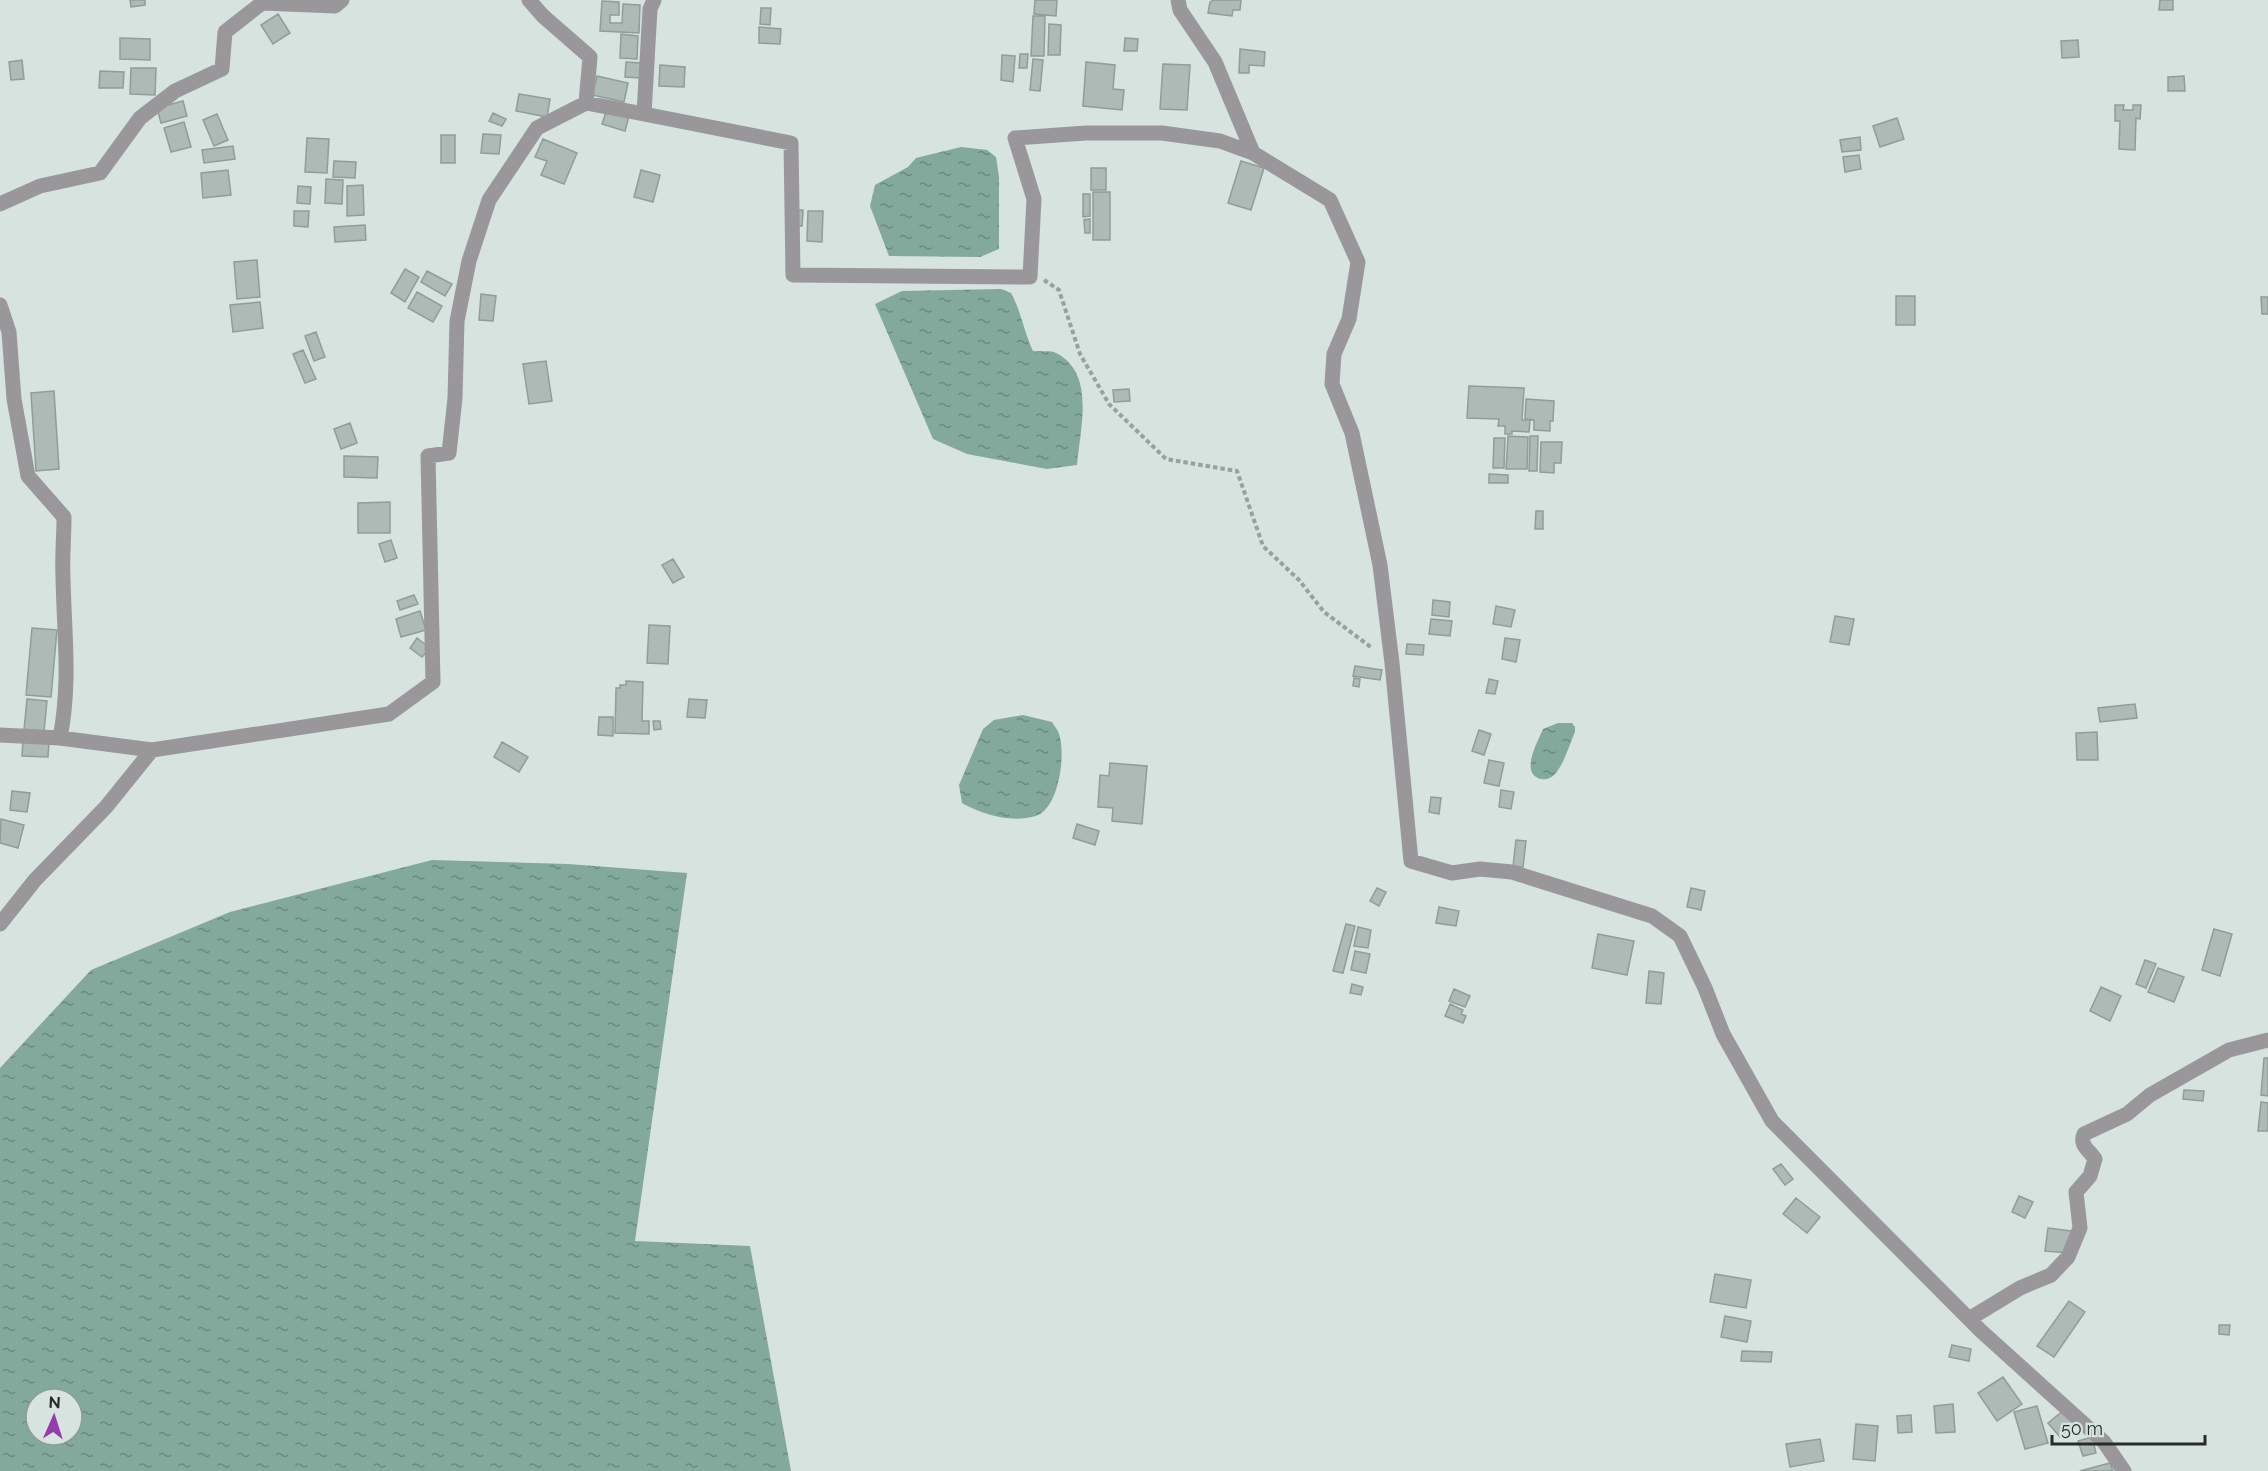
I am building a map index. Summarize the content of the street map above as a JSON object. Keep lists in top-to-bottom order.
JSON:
{
  "scale_bar": "50 m",
  "north": "top"
}
